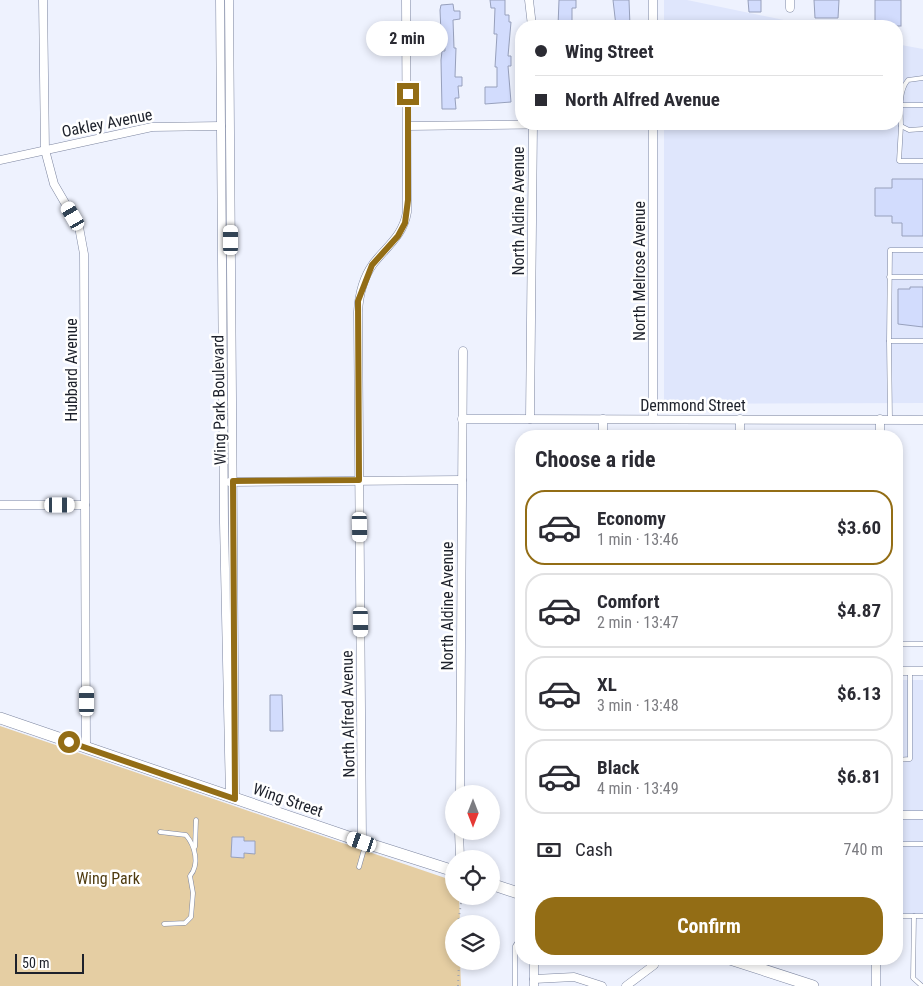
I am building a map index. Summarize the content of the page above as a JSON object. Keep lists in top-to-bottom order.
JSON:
{
  "streets": {
    "street": [
      "Oakley Avenue",
      "North Aldine Avenue",
      "North Melrose Avenue",
      "Hubbard Avenue",
      "Wing Park Boulevard",
      "Demmond Street",
      "North Alfred Avenue",
      "Wing Street"
    ]
  },
  "crossings": [
    ["Oakley Avenue", "Hubbard Avenue"],
    ["Oakley Avenue", "Wing Park Boulevard"],
    ["North Aldine Avenue", "Demmond Street"],
    ["North Melrose Avenue", "Demmond Street"],
    ["Hubbard Avenue", "Wing Street"],
    ["Wing Park Boulevard", "Wing Street"],
    ["North Alfred Avenue", "Wing Street"]
  ],
  "parks": ["Wing Park"],
  "scale_bar": "50 m",
  "north": "bottom",
  "page": {
    "banner": ["Wing Street", "North Alfred Avenue"],
    "bubble": "2 min",
    "heading": "Choose a ride",
    "list": [
      {
        "name": "Economy",
        "note": "1 min · 13:46",
        "value": "$3.60"
      },
      {
        "name": "Comfort",
        "note": "2 min · 13:47",
        "value": "$4.87"
      },
      {
        "name": "XL",
        "note": "3 min · 13:48",
        "value": "$6.13"
      },
      {
        "name": "Black",
        "note": "4 min · 13:49",
        "value": "$6.81"
      }
    ],
    "pay": ["Cash", "740 m"],
    "buttons": "Confirm",
    "scale": "50 m"
  }
}
